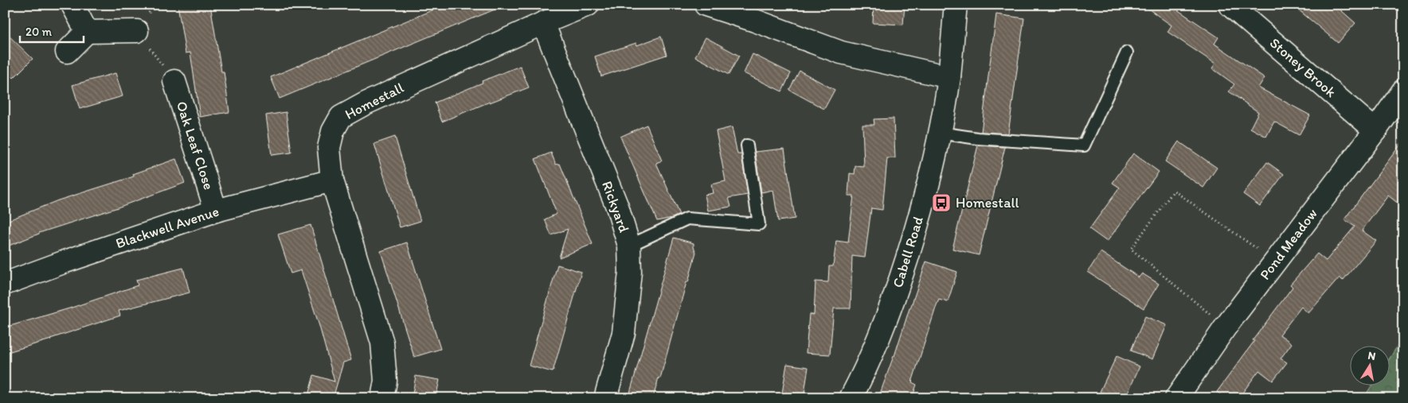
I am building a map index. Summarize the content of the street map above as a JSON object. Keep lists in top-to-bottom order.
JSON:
{
  "streets": {
    "street": [
      "Stoney Brook",
      "Homestall",
      "Oak Leaf Close",
      "Rickyard",
      "Blackwell Avenue",
      "Pond Meadow",
      "Cabell Road"
    ]
  },
  "crossings": [
    ["Stoney Brook", "Pond Meadow"],
    ["Homestall", "Rickyard"],
    ["Homestall", "Blackwell Avenue"],
    ["Oak Leaf Close", "Blackwell Avenue"]
  ],
  "places": {
    "bus stop": ["Homestall"]
  },
  "scale_bar": "20 m",
  "north": "top"
}
